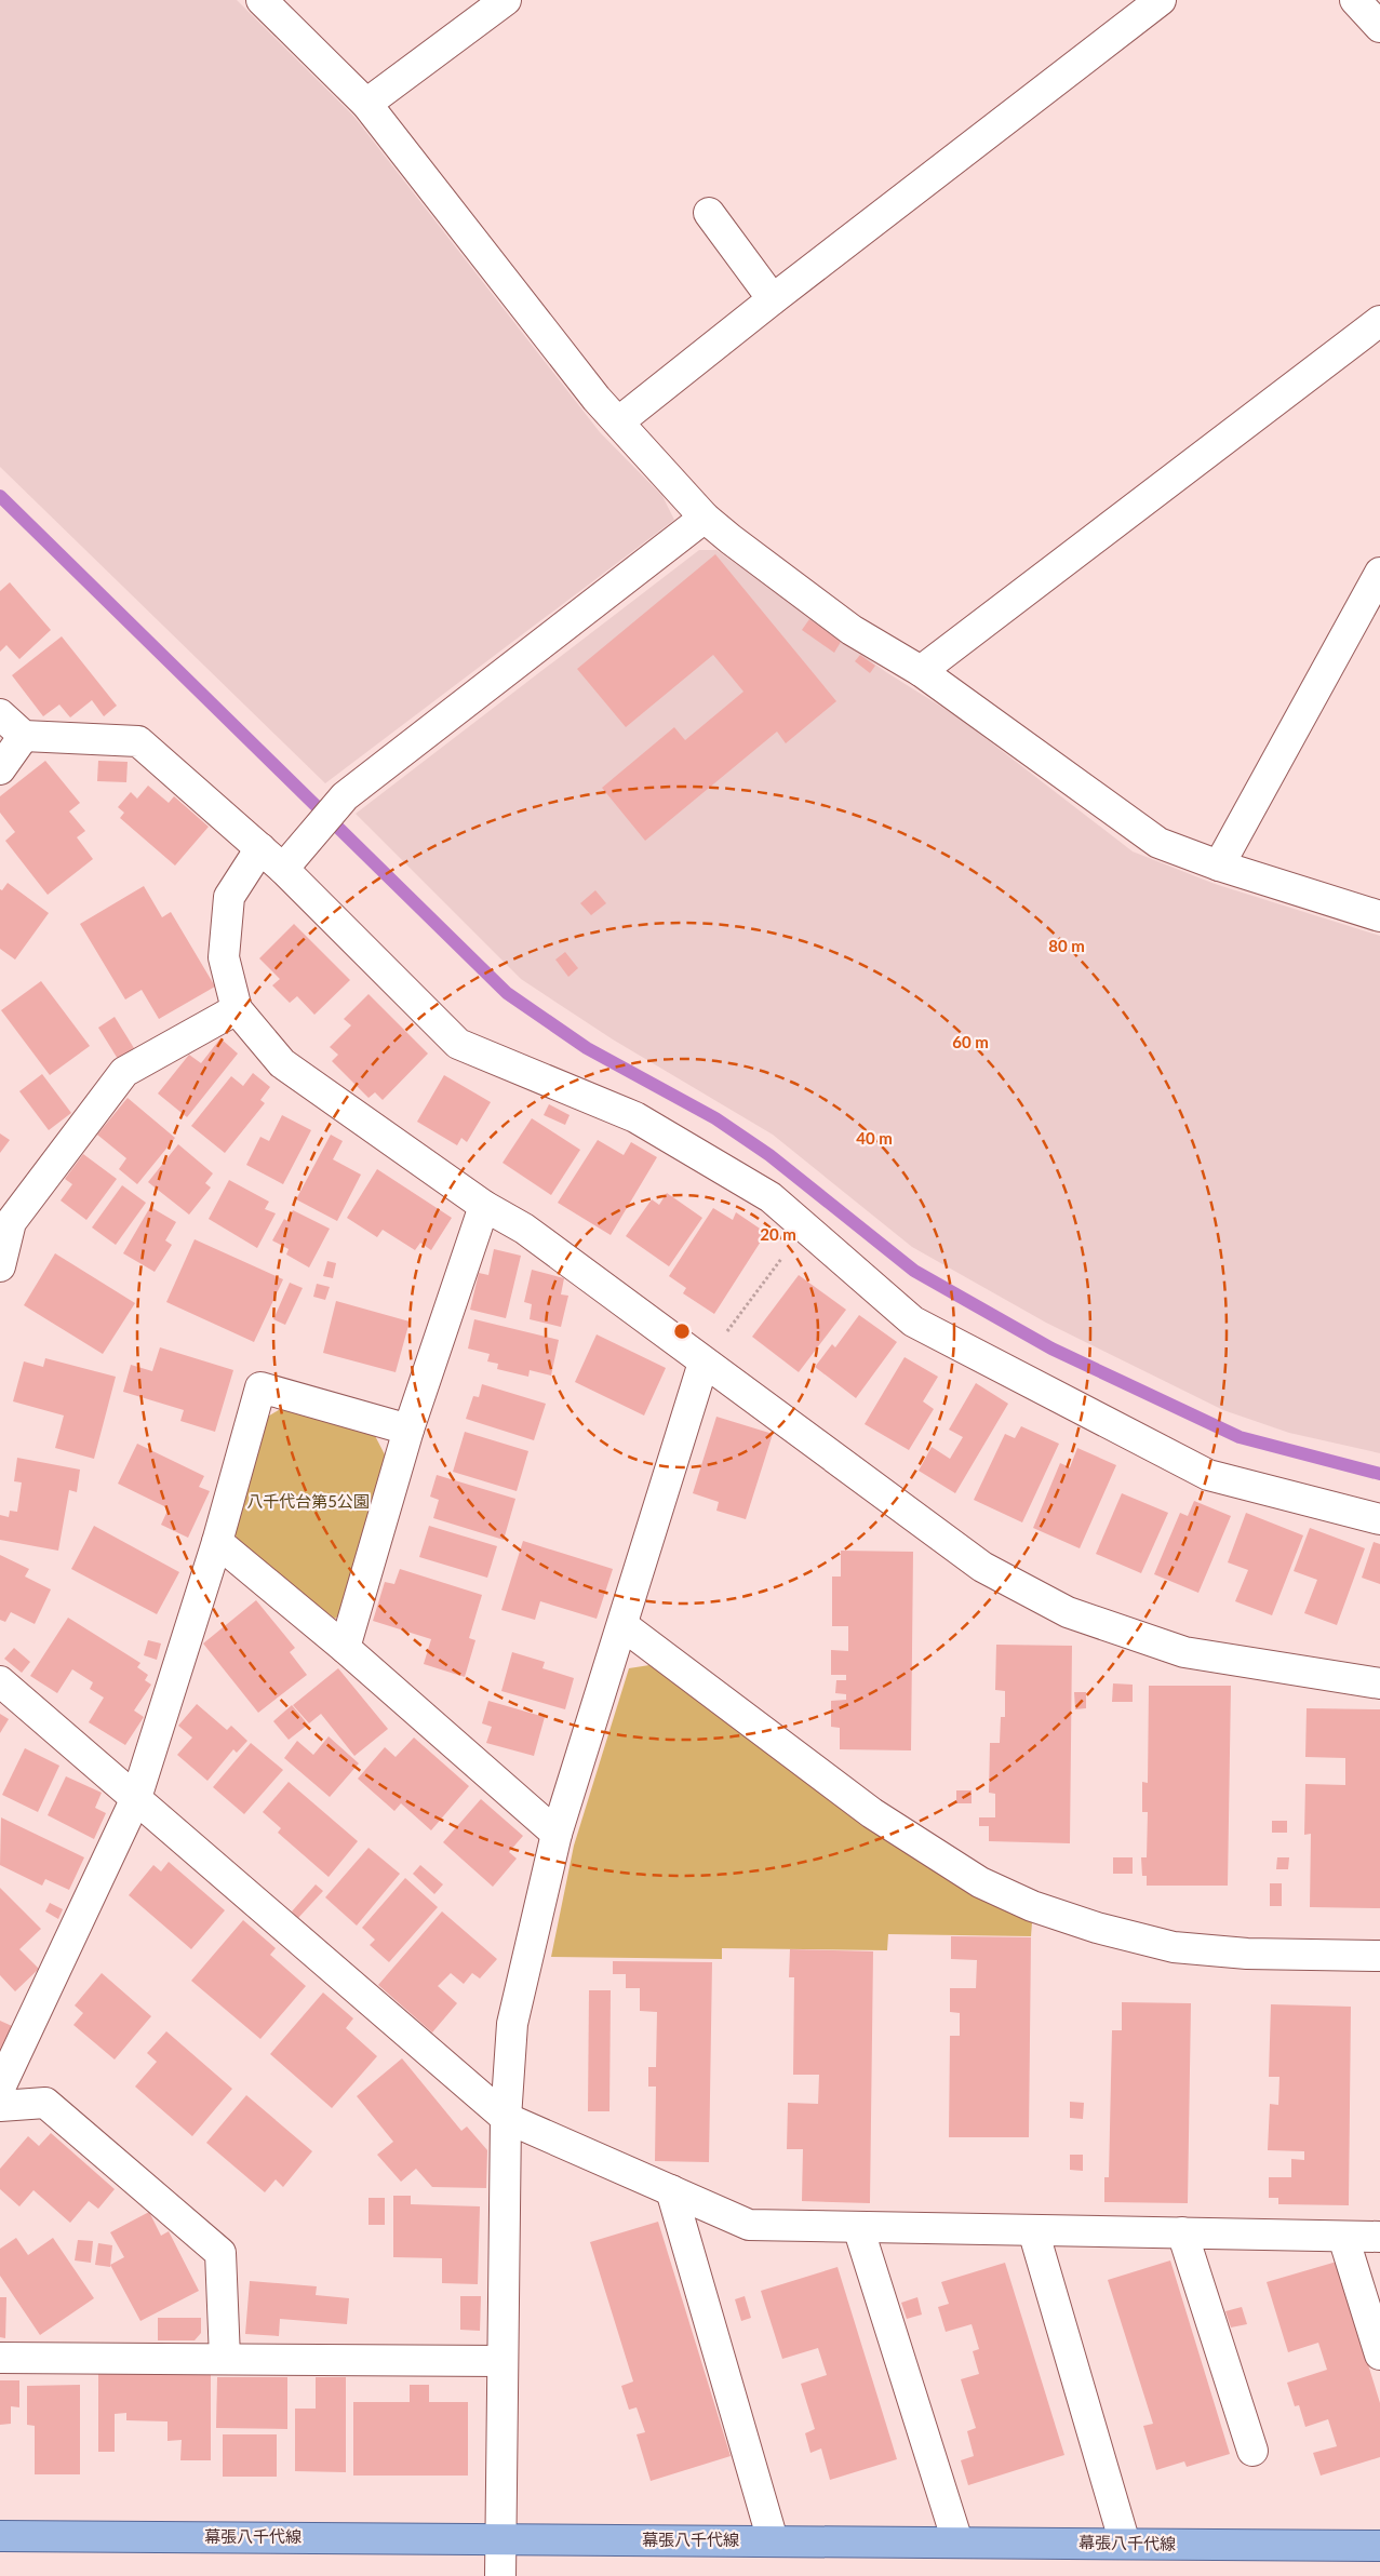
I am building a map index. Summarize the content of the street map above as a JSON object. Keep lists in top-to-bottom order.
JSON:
{
  "streets": {
    "main road": ["幕張八千代線"]
  },
  "parks": ["八千代台第5公園"],
  "rings": [
    "80 m",
    "60 m",
    "40 m",
    "20 m"
  ]
}
